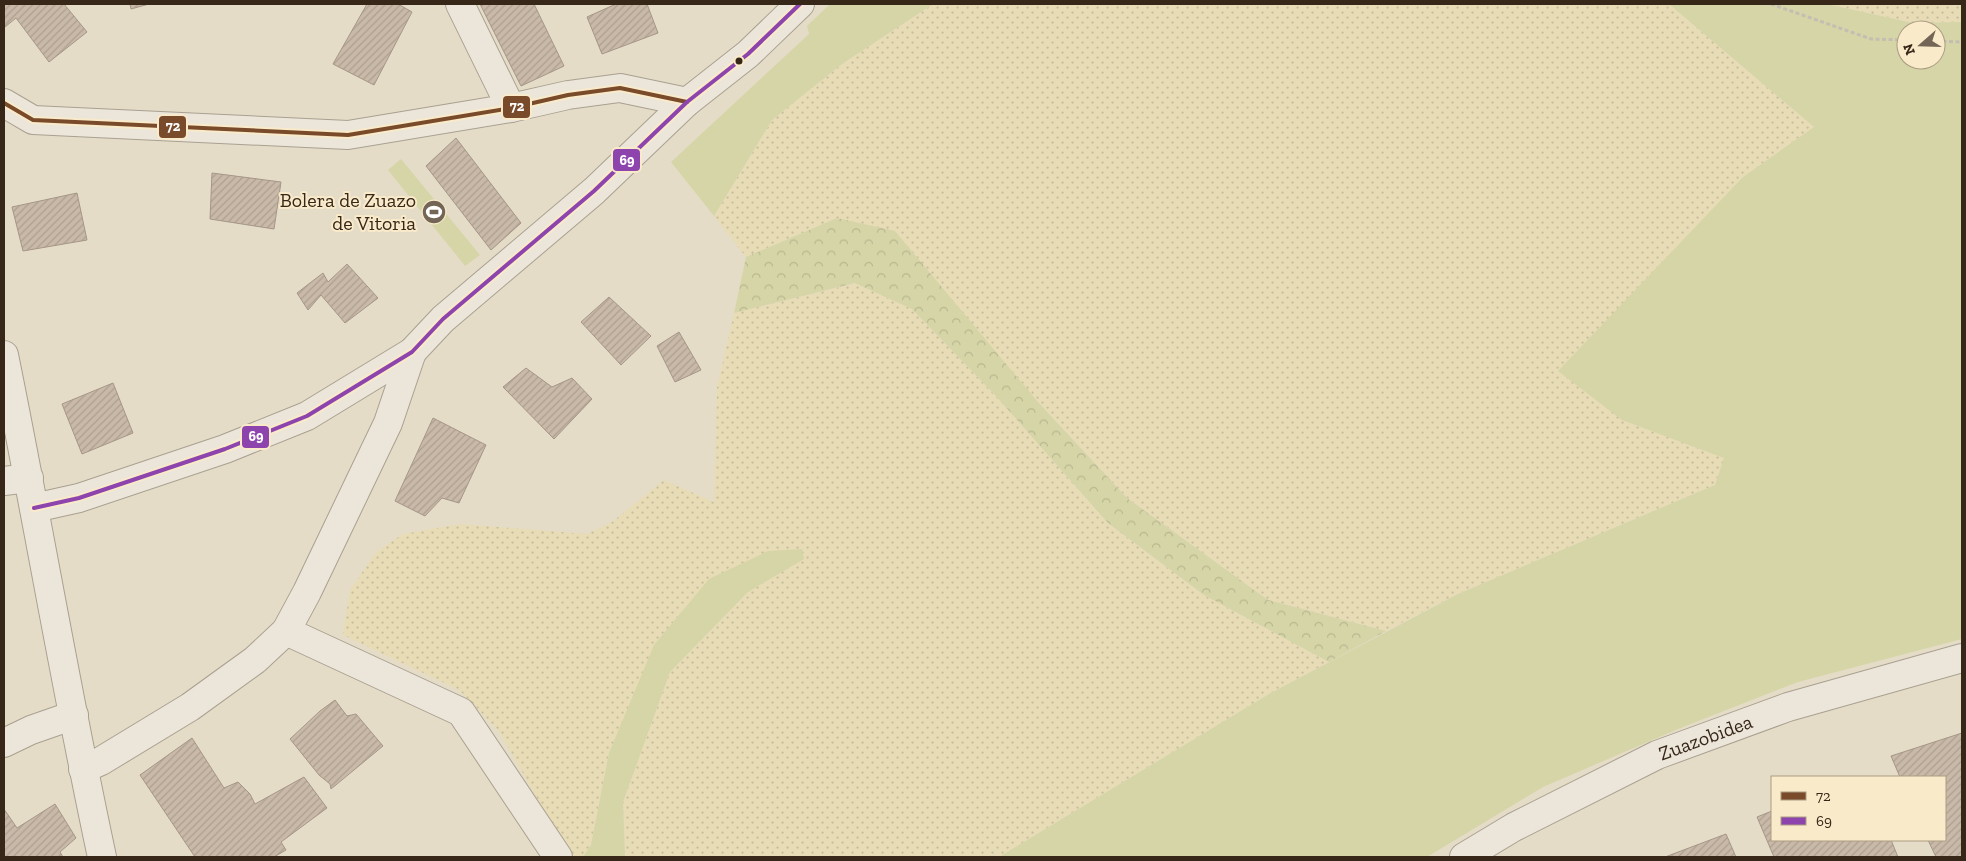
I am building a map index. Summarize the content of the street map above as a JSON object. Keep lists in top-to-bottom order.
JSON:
{
  "streets": {
    "street": ["Zuazobidea"]
  },
  "places": {
    "sports": ["Bolera de Zuazo de Vitoria"]
  },
  "lines": ["transit line 69", "transit line 72"],
  "legend": ["72", "69"],
  "north": "left"
}
